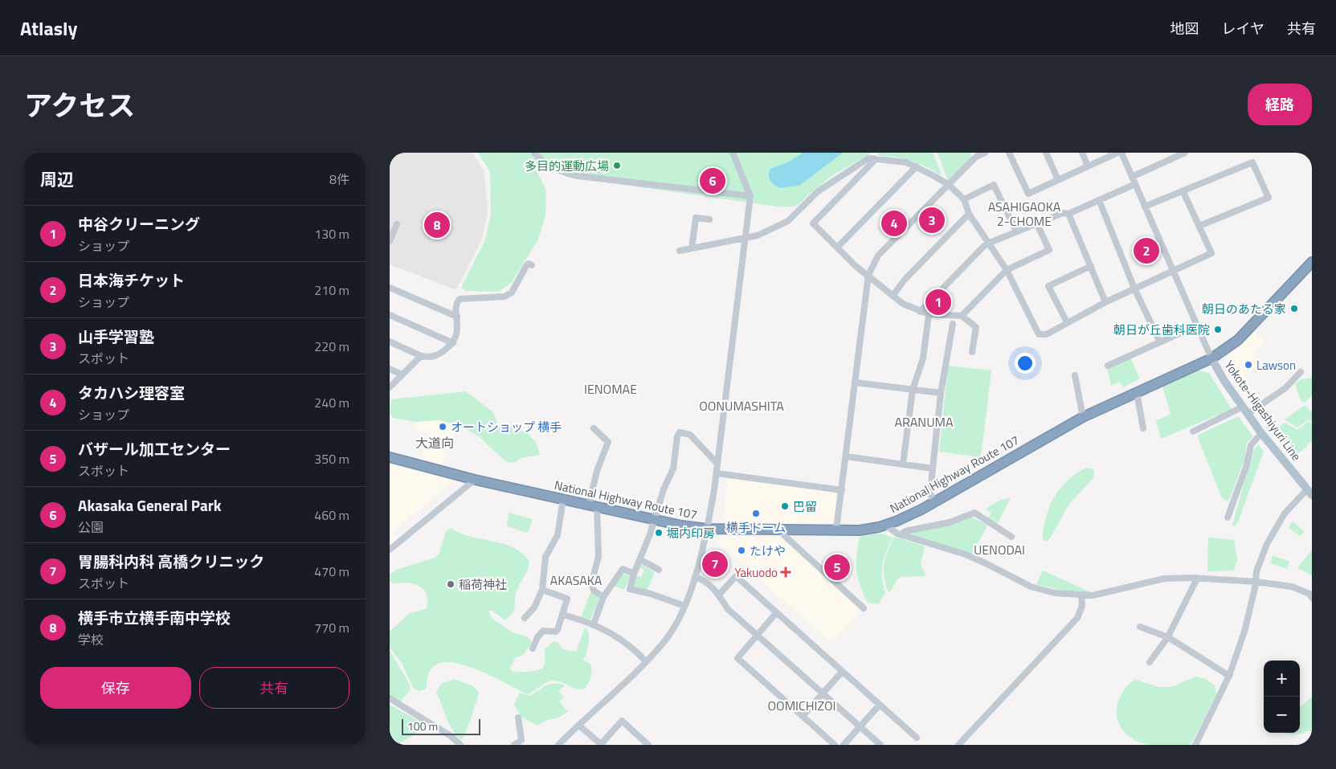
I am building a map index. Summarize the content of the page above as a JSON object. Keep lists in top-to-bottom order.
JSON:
{
  "streets": {
    "highway": ["National Highway Route 107"],
    "main road": ["Yokote-Higashiyuri Line"]
  },
  "crossings": [
    ["Yokote-Higashiyuri Line", "National Highway Route 107"]
  ],
  "districts": [
    "ASAHIGAOKA 2-CHOME",
    "IENOMAE",
    "OONUMASHITA",
    "ARANUMA",
    "大道向",
    "UENODAI",
    "AKASAKA",
    "OOMICHIZOI"
  ],
  "places": {
    "other": [
      "多目的運動広場",
      "朝日のあたる家",
      "朝日が丘歯科医院",
      "Lawson",
      "オートショップ 横手",
      "巴留",
      "横手ドーム",
      "堀内印房",
      "たけや",
      "稲荷神社"
    ],
    "health": ["Yakuodo"]
  },
  "scale_bar": "100 m",
  "page": {
    "header": "Atlasly",
    "nav": ["地図", "レイヤ", "共有"],
    "title": "アクセス",
    "buttons": [
      "経路",
      ["保存", "共有"]
    ],
    "heading": ["周辺", "8件"],
    "pins": [
      "6",
      "3",
      "4",
      "8",
      "2",
      "1",
      "7",
      "5"
    ],
    "list": [
      {
        "mark": "1",
        "name": "中谷クリーニング",
        "note": "ショップ",
        "value": "130 m"
      },
      {
        "mark": "2",
        "name": "日本海チケット",
        "note": "ショップ",
        "value": "210 m"
      },
      {
        "mark": "3",
        "name": "山手学習塾",
        "note": "スポット",
        "value": "220 m"
      },
      {
        "mark": "4",
        "name": "タカハシ理容室",
        "note": "ショップ",
        "value": "240 m"
      },
      {
        "mark": "5",
        "name": "バザール加工センター",
        "note": "スポット",
        "value": "350 m"
      },
      {
        "mark": "6",
        "name": "Akasaka General Park",
        "note": "公園",
        "value": "460 m"
      },
      {
        "mark": "7",
        "name": "胃腸科内科 高橋クリニック",
        "note": "スポット",
        "value": "470 m"
      },
      {
        "mark": "8",
        "name": "横手市立横手南中学校",
        "note": "学校",
        "value": "770 m"
      }
    ],
    "map_buttons": ["+", "−"],
    "scale": "100 m"
  }
}
